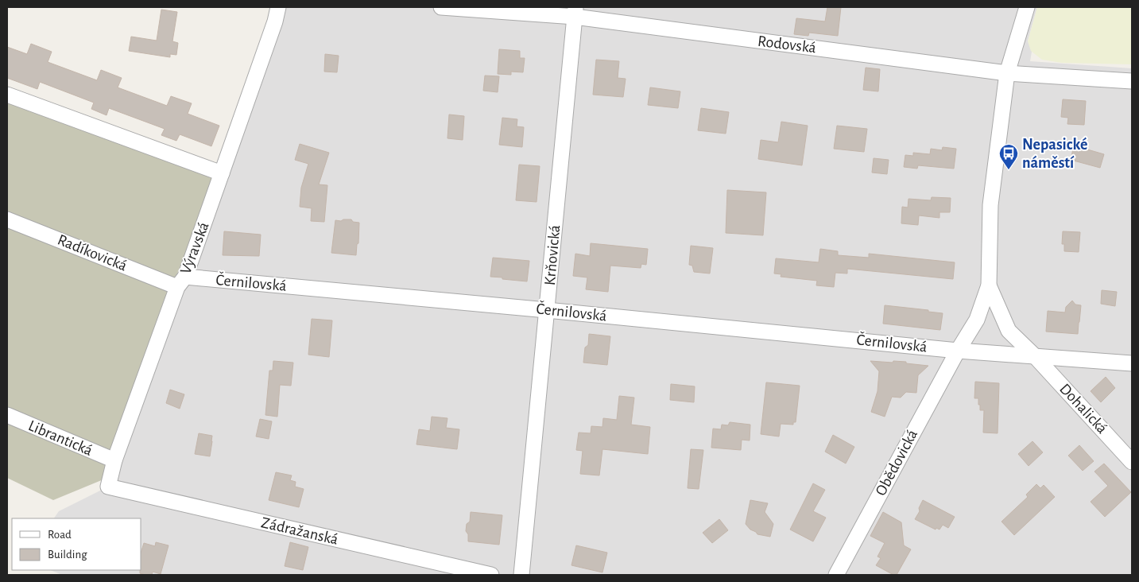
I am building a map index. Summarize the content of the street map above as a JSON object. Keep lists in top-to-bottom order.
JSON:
{
  "streets": {
    "street": [
      "Rodovská",
      "Výravská",
      "Radíkovická",
      "Krňovická",
      "Černilovská",
      "Dohalická",
      "Librantická",
      "Obědovická",
      "Zádražanská"
    ]
  },
  "crossings": [
    ["Rodovská", "Krňovická"],
    ["Výravská", "Radíkovická"],
    ["Výravská", "Černilovská"],
    ["Výravská", "Librantická"],
    ["Výravská", "Zádražanská"],
    ["Radíkovická", "Černilovská"],
    ["Krňovická", "Černilovská"],
    ["Černilovská", "Obědovická"]
  ],
  "places": {
    "bus stop": ["Nepasické náměstí"]
  },
  "legend": ["Road", "Building"]
}
